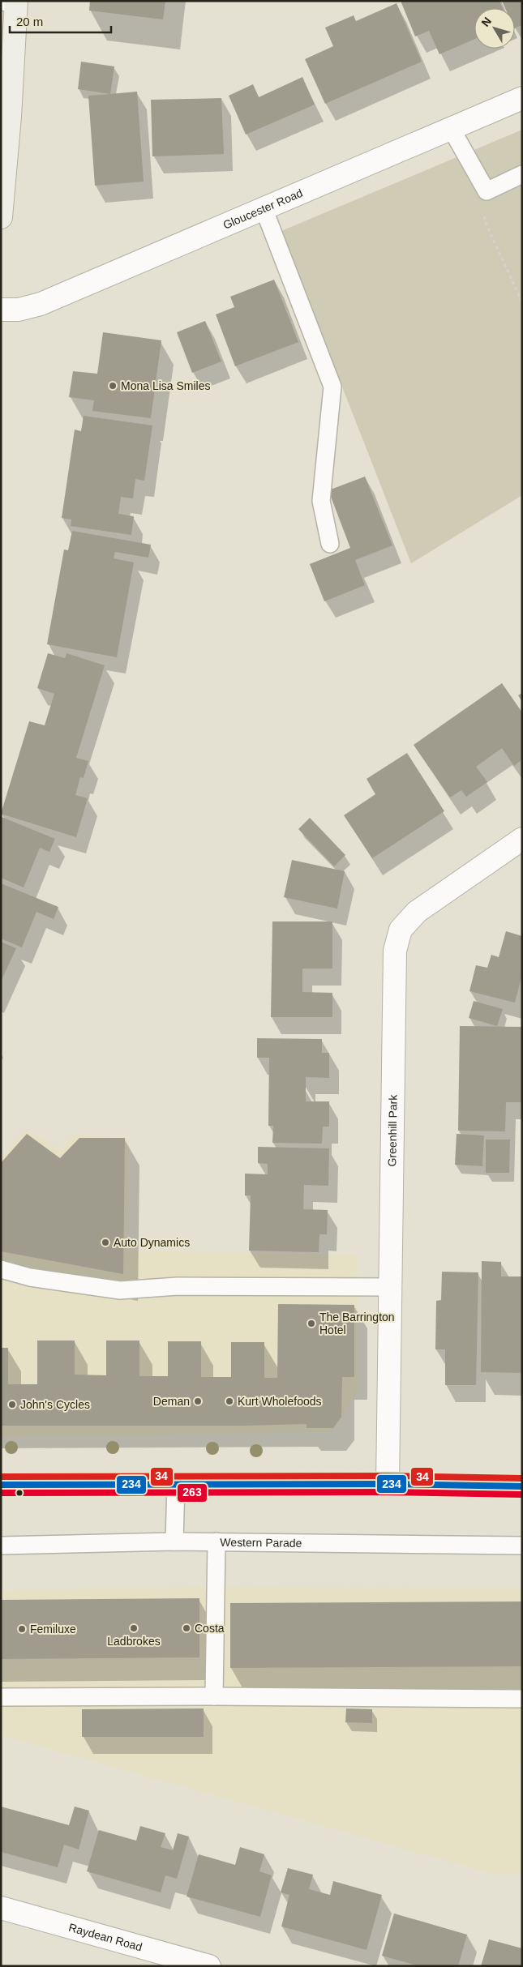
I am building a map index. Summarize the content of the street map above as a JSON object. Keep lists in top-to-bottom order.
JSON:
{
  "streets": {
    "street": ["Gloucester Road", "Greenhill Park", "Raydean Road"],
    "lane": ["Western Parade"]
  },
  "places": [
    "Mona Lisa Smiles",
    "Auto Dynamics",
    "The Barrington Hotel",
    "Deman",
    "Kurt Wholefoods",
    "John's Cycles",
    "Ladbrokes",
    "Costa",
    "Femiluxe"
  ],
  "lines": ["transit line 34", "transit line 234", "transit line 263"],
  "scale_bar": "20 m",
  "north": "top left"
}
